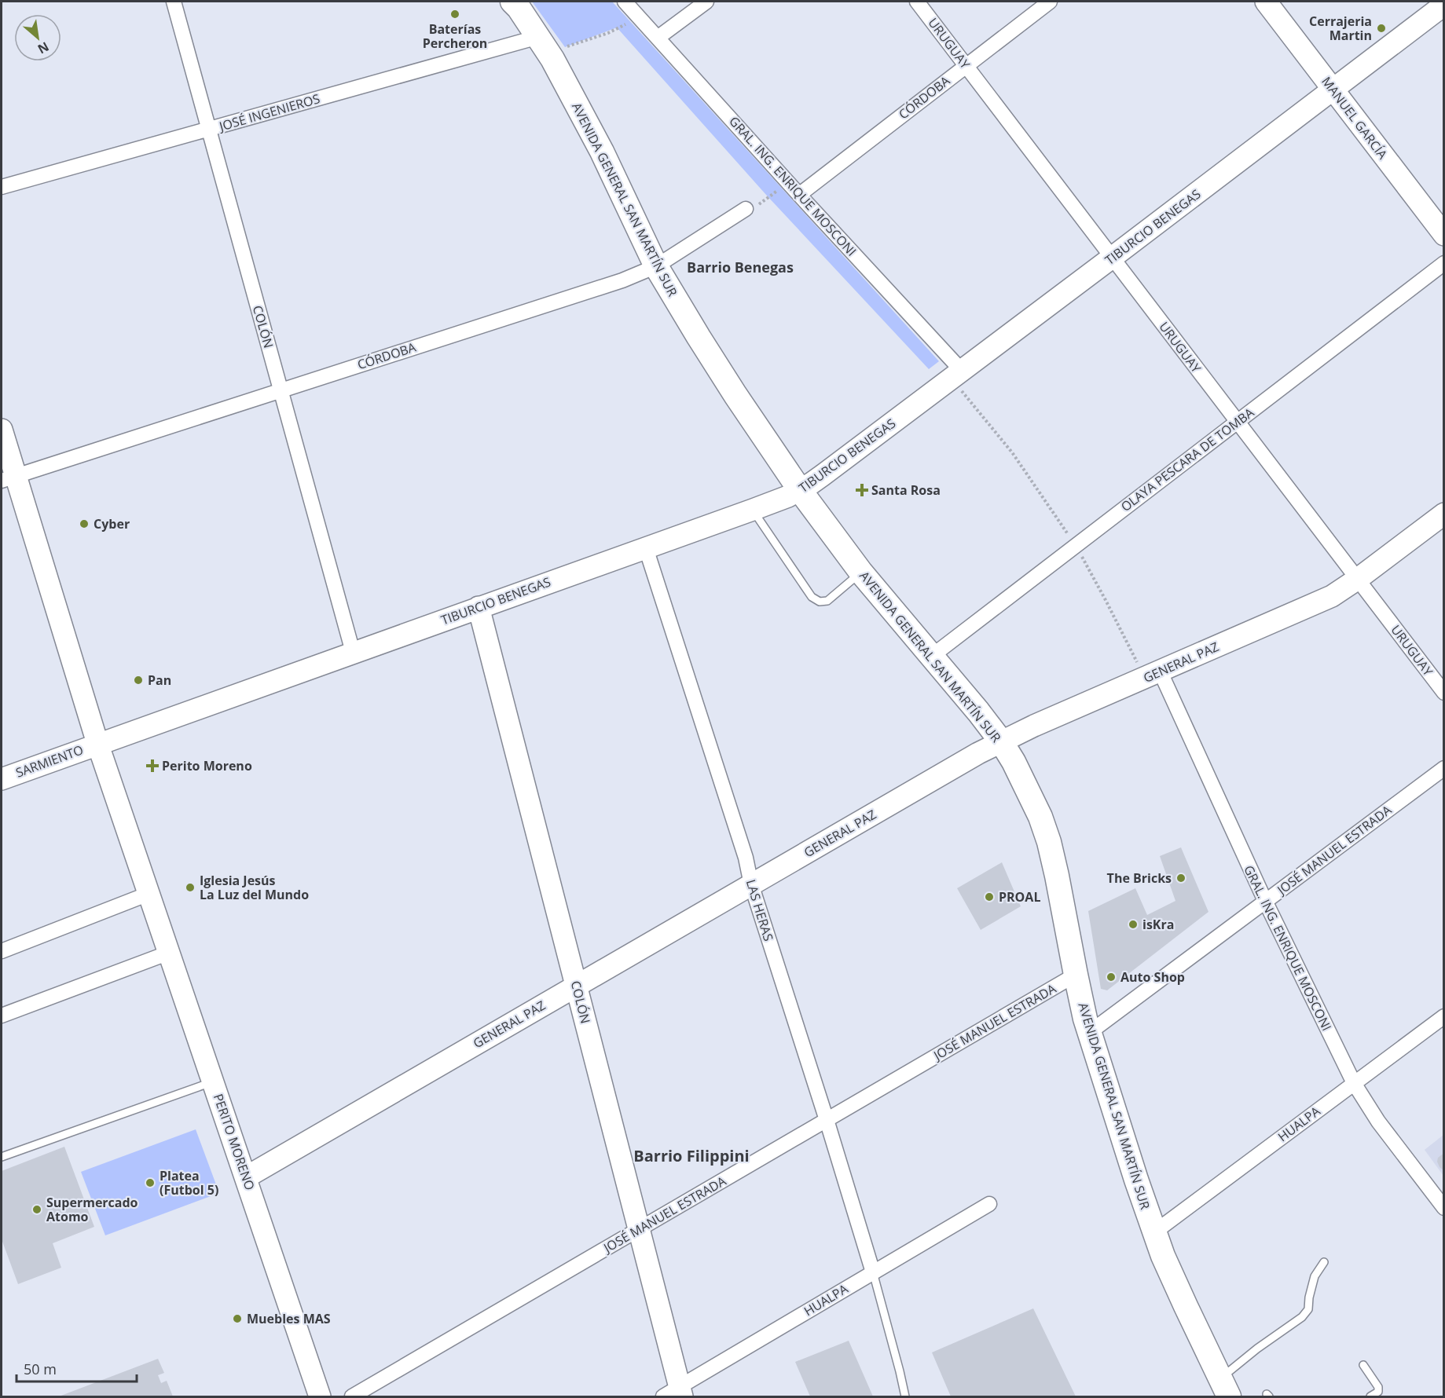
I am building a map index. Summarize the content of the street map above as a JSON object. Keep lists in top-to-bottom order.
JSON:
{
  "streets": {
    "main road": [
      "MANUEL GARCÍA",
      "AVENIDA GENERAL SAN MARTÍN SUR",
      "TIBURCIO BENEGAS",
      "COLÓN",
      "GENERAL PAZ",
      "SARMIENTO",
      "PERITO MORENO"
    ],
    "street": [
      "URUGUAY",
      "CÓRDOBA",
      "JOSÉ INGENIEROS",
      "GRAL. ING. ENRIQUE MOSCONI",
      "OLAYA PESCARA DE TOMBA",
      "JOSÉ MANUEL ESTRADA",
      "LAS HERAS",
      "HUALPA"
    ]
  },
  "crossings": [
    ["URUGUAY", "CÓRDOBA"],
    ["URUGUAY", "TIBURCIO BENEGAS"],
    ["URUGUAY", "OLAYA PESCARA DE TOMBA"],
    ["URUGUAY", "GENERAL PAZ"],
    ["CÓRDOBA", "GRAL. ING. ENRIQUE MOSCONI"],
    ["CÓRDOBA", "AVENIDA GENERAL SAN MARTÍN SUR"],
    ["CÓRDOBA", "COLÓN"],
    ["CÓRDOBA", "PERITO MORENO"],
    ["JOSÉ INGENIEROS", "AVENIDA GENERAL SAN MARTÍN SUR"],
    ["JOSÉ INGENIEROS", "COLÓN"],
    ["MANUEL GARCÍA", "TIBURCIO BENEGAS"],
    ["GRAL. ING. ENRIQUE MOSCONI", "TIBURCIO BENEGAS"],
    ["GRAL. ING. ENRIQUE MOSCONI", "GENERAL PAZ"],
    ["GRAL. ING. ENRIQUE MOSCONI", "JOSÉ MANUEL ESTRADA"],
    ["GRAL. ING. ENRIQUE MOSCONI", "HUALPA"],
    ["AVENIDA GENERAL SAN MARTÍN SUR", "TIBURCIO BENEGAS"],
    ["AVENIDA GENERAL SAN MARTÍN SUR", "OLAYA PESCARA DE TOMBA"],
    ["AVENIDA GENERAL SAN MARTÍN SUR", "GENERAL PAZ"],
    ["AVENIDA GENERAL SAN MARTÍN SUR", "JOSÉ MANUEL ESTRADA"],
    ["AVENIDA GENERAL SAN MARTÍN SUR", "HUALPA"],
    ["TIBURCIO BENEGAS", "COLÓN"],
    ["TIBURCIO BENEGAS", "SARMIENTO"],
    ["TIBURCIO BENEGAS", "LAS HERAS"],
    ["TIBURCIO BENEGAS", "PERITO MORENO"],
    ["COLÓN", "GENERAL PAZ"],
    ["COLÓN", "JOSÉ MANUEL ESTRADA"],
    ["COLÓN", "HUALPA"],
    ["GENERAL PAZ", "LAS HERAS"],
    ["GENERAL PAZ", "PERITO MORENO"],
    ["SARMIENTO", "PERITO MORENO"],
    ["JOSÉ MANUEL ESTRADA", "LAS HERAS"],
    ["LAS HERAS", "HUALPA"]
  ],
  "districts": ["Barrio Benegas", "Barrio Filippini"],
  "places": {
    "other": [
      "Baterías Percheron",
      "Cerrajeria Martin",
      "Cyber",
      "Pan",
      "The Bricks",
      "Iglesia Jesús La Luz del Mundo",
      "PROAL",
      "isKra",
      "Auto Shop",
      "Platea (Futbol 5)",
      "Supermercado Atomo",
      "Muebles MAS"
    ],
    "health": ["Santa Rosa", "Perito Moreno"]
  },
  "scale_bar": "50 m",
  "north": "bottom right"
}
